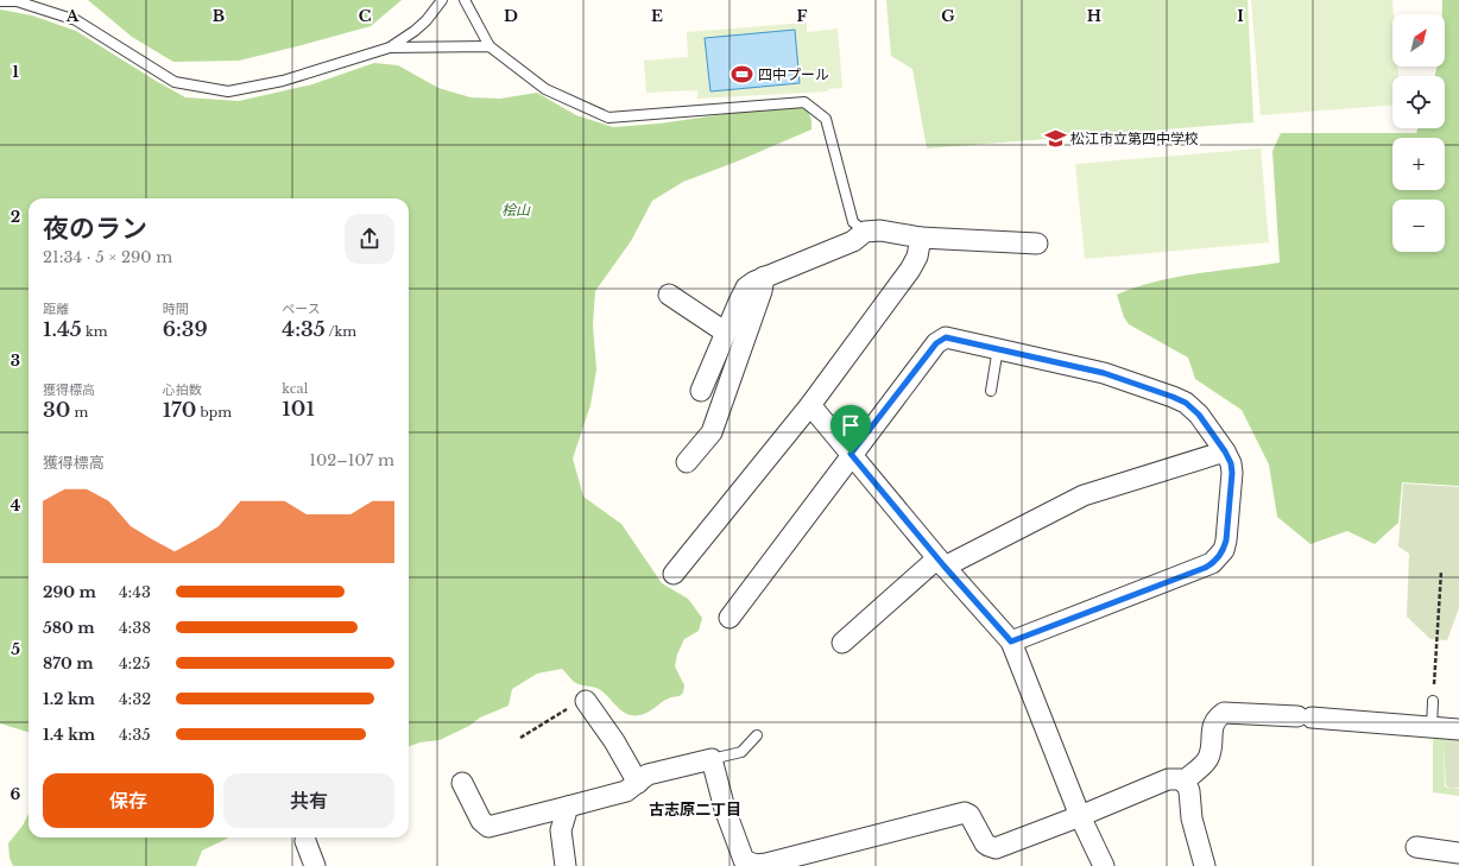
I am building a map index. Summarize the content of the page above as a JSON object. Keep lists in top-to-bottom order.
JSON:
{
  "districts": ["古志原二丁目"],
  "parks": ["桧山"],
  "places": {
    "sports": ["四中プール"],
    "school or university": ["松江市立第四中学校"]
  },
  "north": "top right",
  "page": {
    "map_buttons": ["+", "−"],
    "heading": ["夜のラン", "21:34 · 5 × 290 m"],
    "stats": [
      ["距離", "1.45 km"],
      ["時間", "6:39"],
      ["ペース", "4:35 /km"],
      ["獲得標高", "30 m"],
      ["心拍数", "170 bpm"],
      ["kcal", "101"]
    ],
    "chart": ["獲得標高", "102–107 m"],
    "list": [
      {
        "name": "290 m",
        "note": "4:43"
      },
      {
        "name": "580 m",
        "note": "4:38"
      },
      {
        "name": "870 m",
        "note": "4:25"
      },
      {
        "name": "1.2 km",
        "note": "4:32"
      },
      {
        "name": "1.4 km",
        "note": "4:35"
      }
    ],
    "buttons": ["保存", "共有"]
  },
  "grid": {
    "columns": [
      "A",
      "B",
      "C",
      "D",
      "E",
      "F",
      "G",
      "H",
      "I"
    ],
    "rows": [
      "1",
      "2",
      "3",
      "4",
      "5",
      "6"
    ]
  }
}
